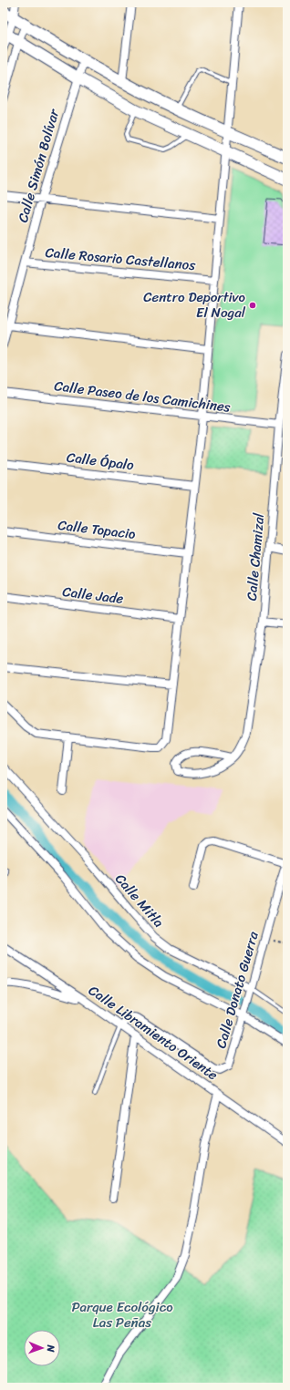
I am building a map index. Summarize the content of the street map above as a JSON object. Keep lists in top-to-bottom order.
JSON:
{
  "streets": {
    "street": [
      "Calle Simón Bolívar",
      "Calle Rosario Castellanos",
      "Calle Paseo de los Camichines",
      "Calle Ópalo",
      "Calle Topacio",
      "Calle Chamizal",
      "Calle Jade",
      "Calle Mitla",
      "Calle Donato Guerra",
      "Calle Libramiento Oriente"
    ]
  },
  "crossings": [
    ["Calle Simón Bolívar", "Calle Rosario Castellanos"],
    ["Calle Paseo de los Camichines", "Calle Chamizal"],
    ["Calle Mitla", "Calle Donato Guerra"],
    ["Calle Donato Guerra", "Calle Libramiento Oriente"]
  ],
  "parks": ["Parque Ecológico Las Peñas"],
  "places": ["Centro Deportivo El Nogal"],
  "north": "right"
}
